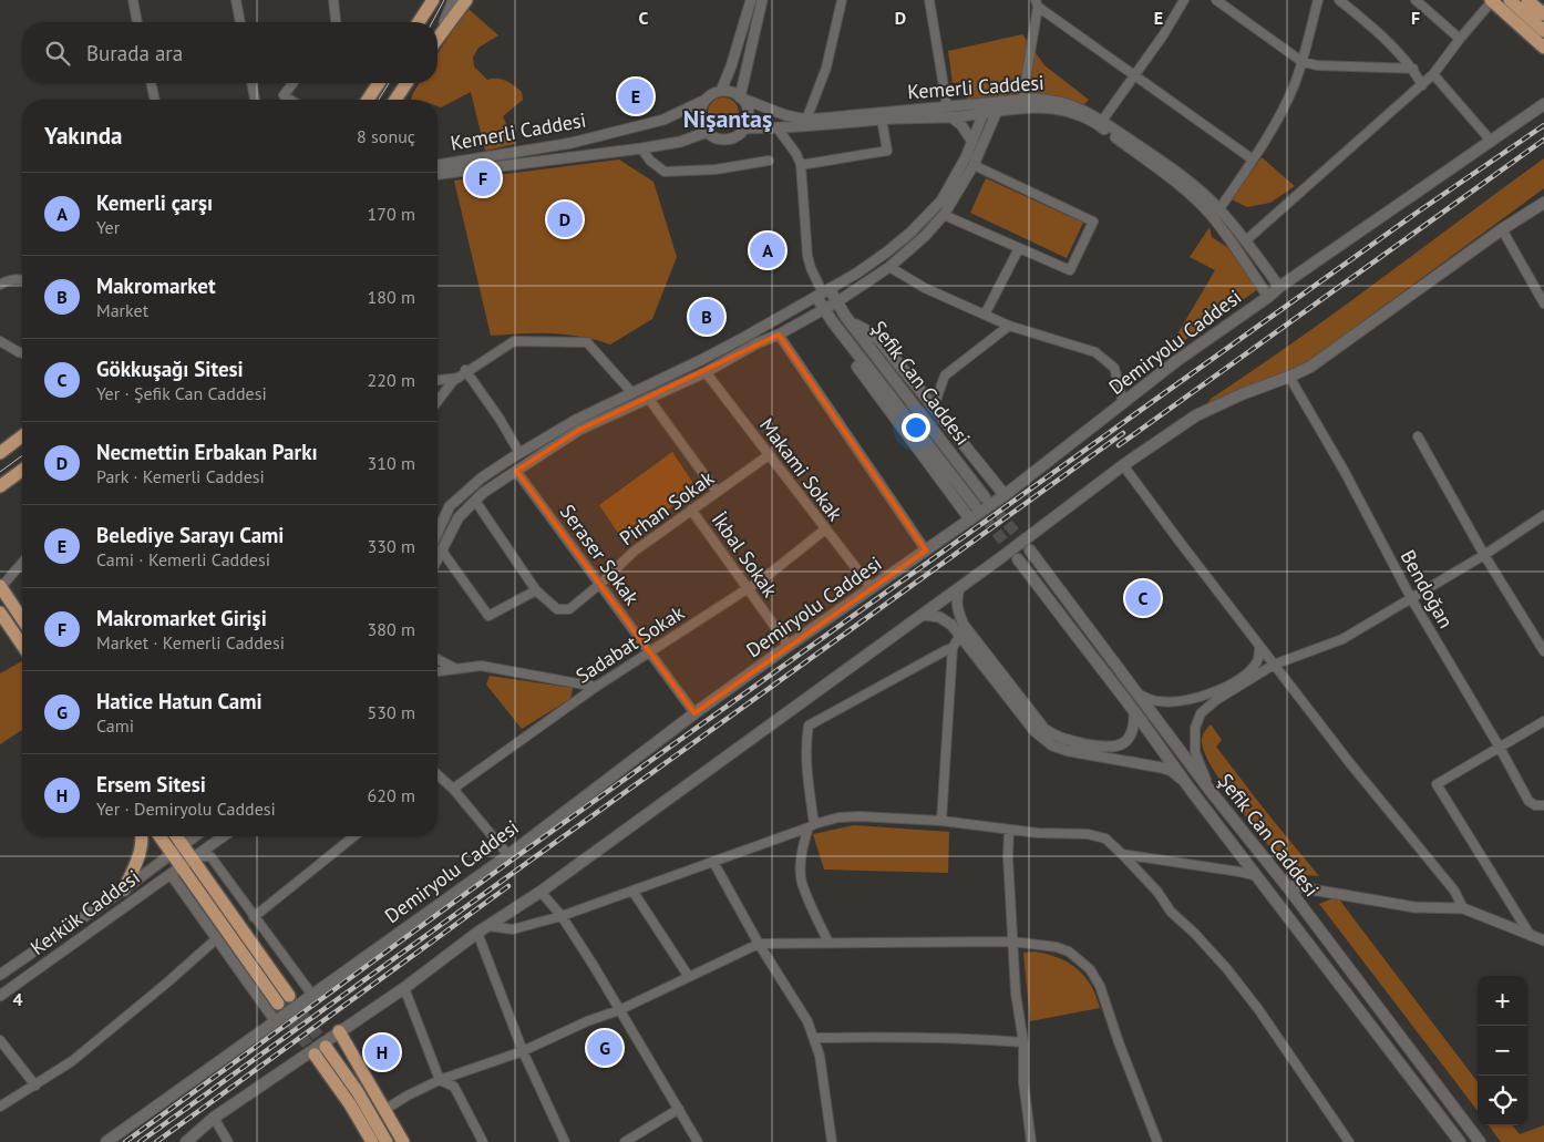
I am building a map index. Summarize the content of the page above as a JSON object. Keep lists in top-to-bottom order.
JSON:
{
  "streets": {
    "main road": ["Demiryolu Caddesi", "Şefik Can Caddesi"],
    "street": [
      "Kemerli Caddesi",
      "Makami Sokak",
      "Pirhan Sokak",
      "Seraser Sokak",
      "İkbal Sokak",
      "Bendoğan",
      "Sadabat Sokak",
      "Kerkük Caddesi"
    ]
  },
  "crossings": [
    ["Kemerli Caddesi", "Demiryolu Caddesi"],
    ["Demiryolu Caddesi", "Makami Sokak"],
    ["Demiryolu Caddesi", "Seraser Sokak"],
    ["Demiryolu Caddesi", "İkbal Sokak"],
    ["Makami Sokak", "Pirhan Sokak"],
    ["Makami Sokak", "Sadabat Sokak"],
    ["Pirhan Sokak", "Seraser Sokak"],
    ["Pirhan Sokak", "İkbal Sokak"],
    ["Seraser Sokak", "Sadabat Sokak"],
    ["İkbal Sokak", "Sadabat Sokak"]
  ],
  "districts": ["Nişantaş"],
  "page": {
    "search": "Burada ara",
    "pins": [
      "E",
      "F",
      "D",
      "A",
      "B",
      "C",
      "G",
      "H"
    ],
    "heading": ["Yakında", "8 sonuç"],
    "list": [
      {
        "mark": "A",
        "name": "Kemerli çarşı",
        "note": "Yer",
        "value": "170 m"
      },
      {
        "mark": "B",
        "name": "Makromarket",
        "note": "Market",
        "value": "180 m"
      },
      {
        "mark": "C",
        "name": "Gökkuşağı Sitesi",
        "note": "Yer · Şefik Can Caddesi",
        "value": "220 m"
      },
      {
        "mark": "D",
        "name": "Necmettin Erbakan Parkı",
        "note": "Park · Kemerli Caddesi",
        "value": "310 m"
      },
      {
        "mark": "E",
        "name": "Belediye Sarayı Cami",
        "note": "Cami · Kemerli Caddesi",
        "value": "330 m"
      },
      {
        "mark": "F",
        "name": "Makromarket Girişi",
        "note": "Market · Kemerli Caddesi",
        "value": "380 m"
      },
      {
        "mark": "G",
        "name": "Hatice Hatun Cami",
        "note": "Cami",
        "value": "530 m"
      },
      {
        "mark": "H",
        "name": "Ersem Sitesi",
        "note": "Yer · Demiryolu Caddesi",
        "value": "620 m"
      }
    ],
    "map_buttons": ["+", "−"]
  },
  "grid": {
    "columns": [
      "C",
      "D",
      "E",
      "F"
    ],
    "rows": ["4"]
  }
}
